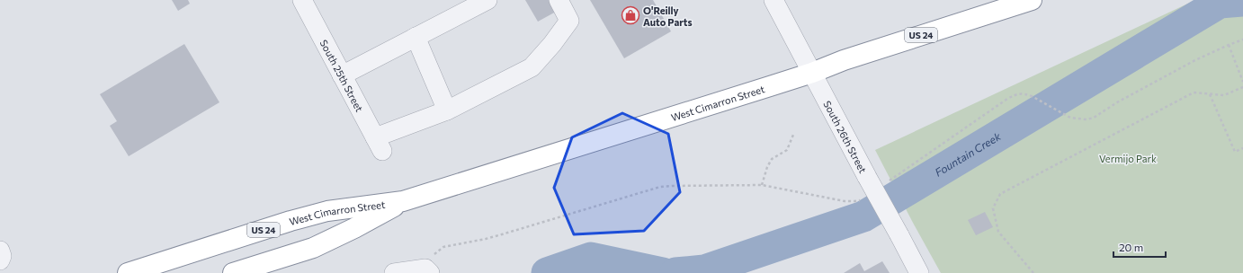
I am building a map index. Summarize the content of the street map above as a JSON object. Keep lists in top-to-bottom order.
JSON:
{
  "streets": {
    "highway": ["US 24", "West Cimarron Street"],
    "street": ["South 25th Street", "South 26th Street"]
  },
  "crossings": [
    ["West Cimarron Street", "South 26th Street"]
  ],
  "water": ["Fountain Creek"],
  "parks": ["Vermijo Park"],
  "places": {
    "shop": ["O'Reilly Auto Parts"]
  },
  "scale_bar": "20 m"
}
